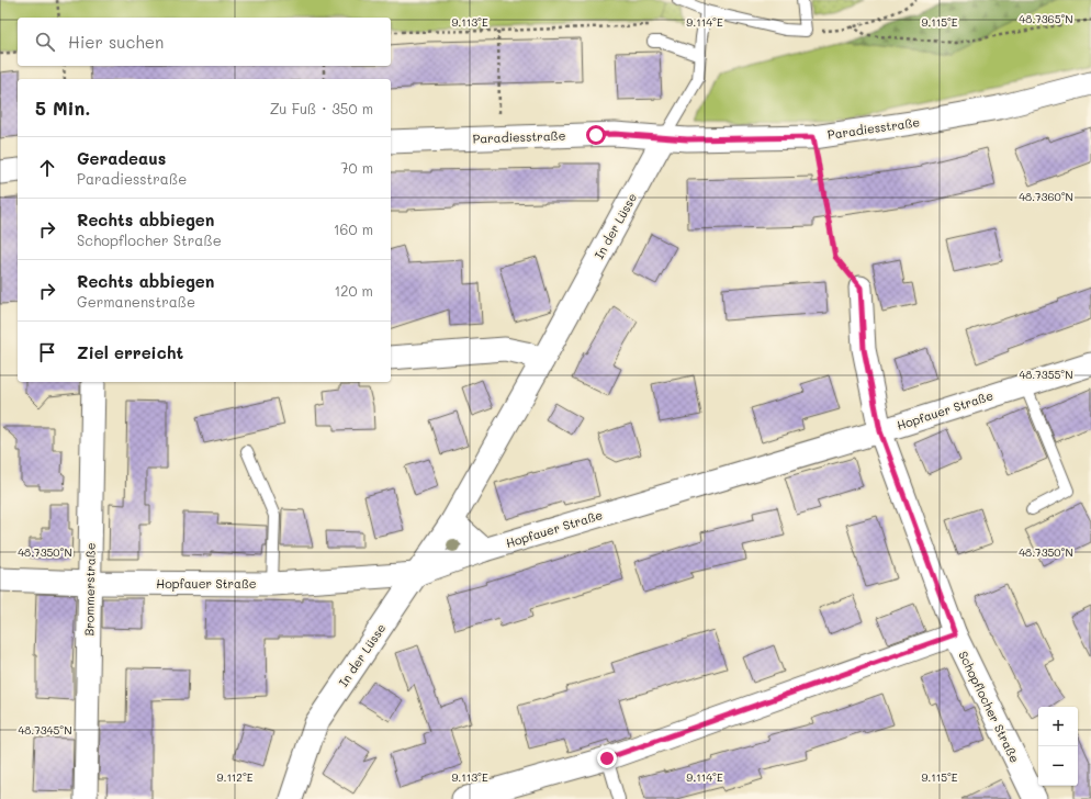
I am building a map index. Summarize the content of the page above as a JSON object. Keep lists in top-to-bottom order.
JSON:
{
  "streets": {
    "street": [
      "Paradiesstraße",
      "In der Lüsse",
      "Hopfauer Straße",
      "Brommerstraße",
      "Schopflocher Straße"
    ]
  },
  "crossings": [
    ["Paradiesstraße", "In der Lüsse"],
    ["In der Lüsse", "Hopfauer Straße"],
    ["Hopfauer Straße", "Brommerstraße"],
    ["Hopfauer Straße", "Schopflocher Straße"]
  ],
  "page": {
    "search": "Hier suchen",
    "heading": ["5 Min.", "Zu Fuß · 350 m"],
    "list": [
      ["Geradeaus", "Paradiesstraße", "70 m"],
      ["Rechts abbiegen", "Schopflocher Straße", "160 m"],
      ["Rechts abbiegen", "Germanenstraße", "120 m"],
      "Ziel erreicht"
    ],
    "map_buttons": ["+", "−"]
  },
  "coordinates": [
    "48.7365°N",
    "9.113°E",
    "9.114°E",
    "9.115°E",
    "48.7360°N",
    "48.7355°N",
    "48.7350°N",
    "48.7345°N",
    "9.112°E"
  ]
}
